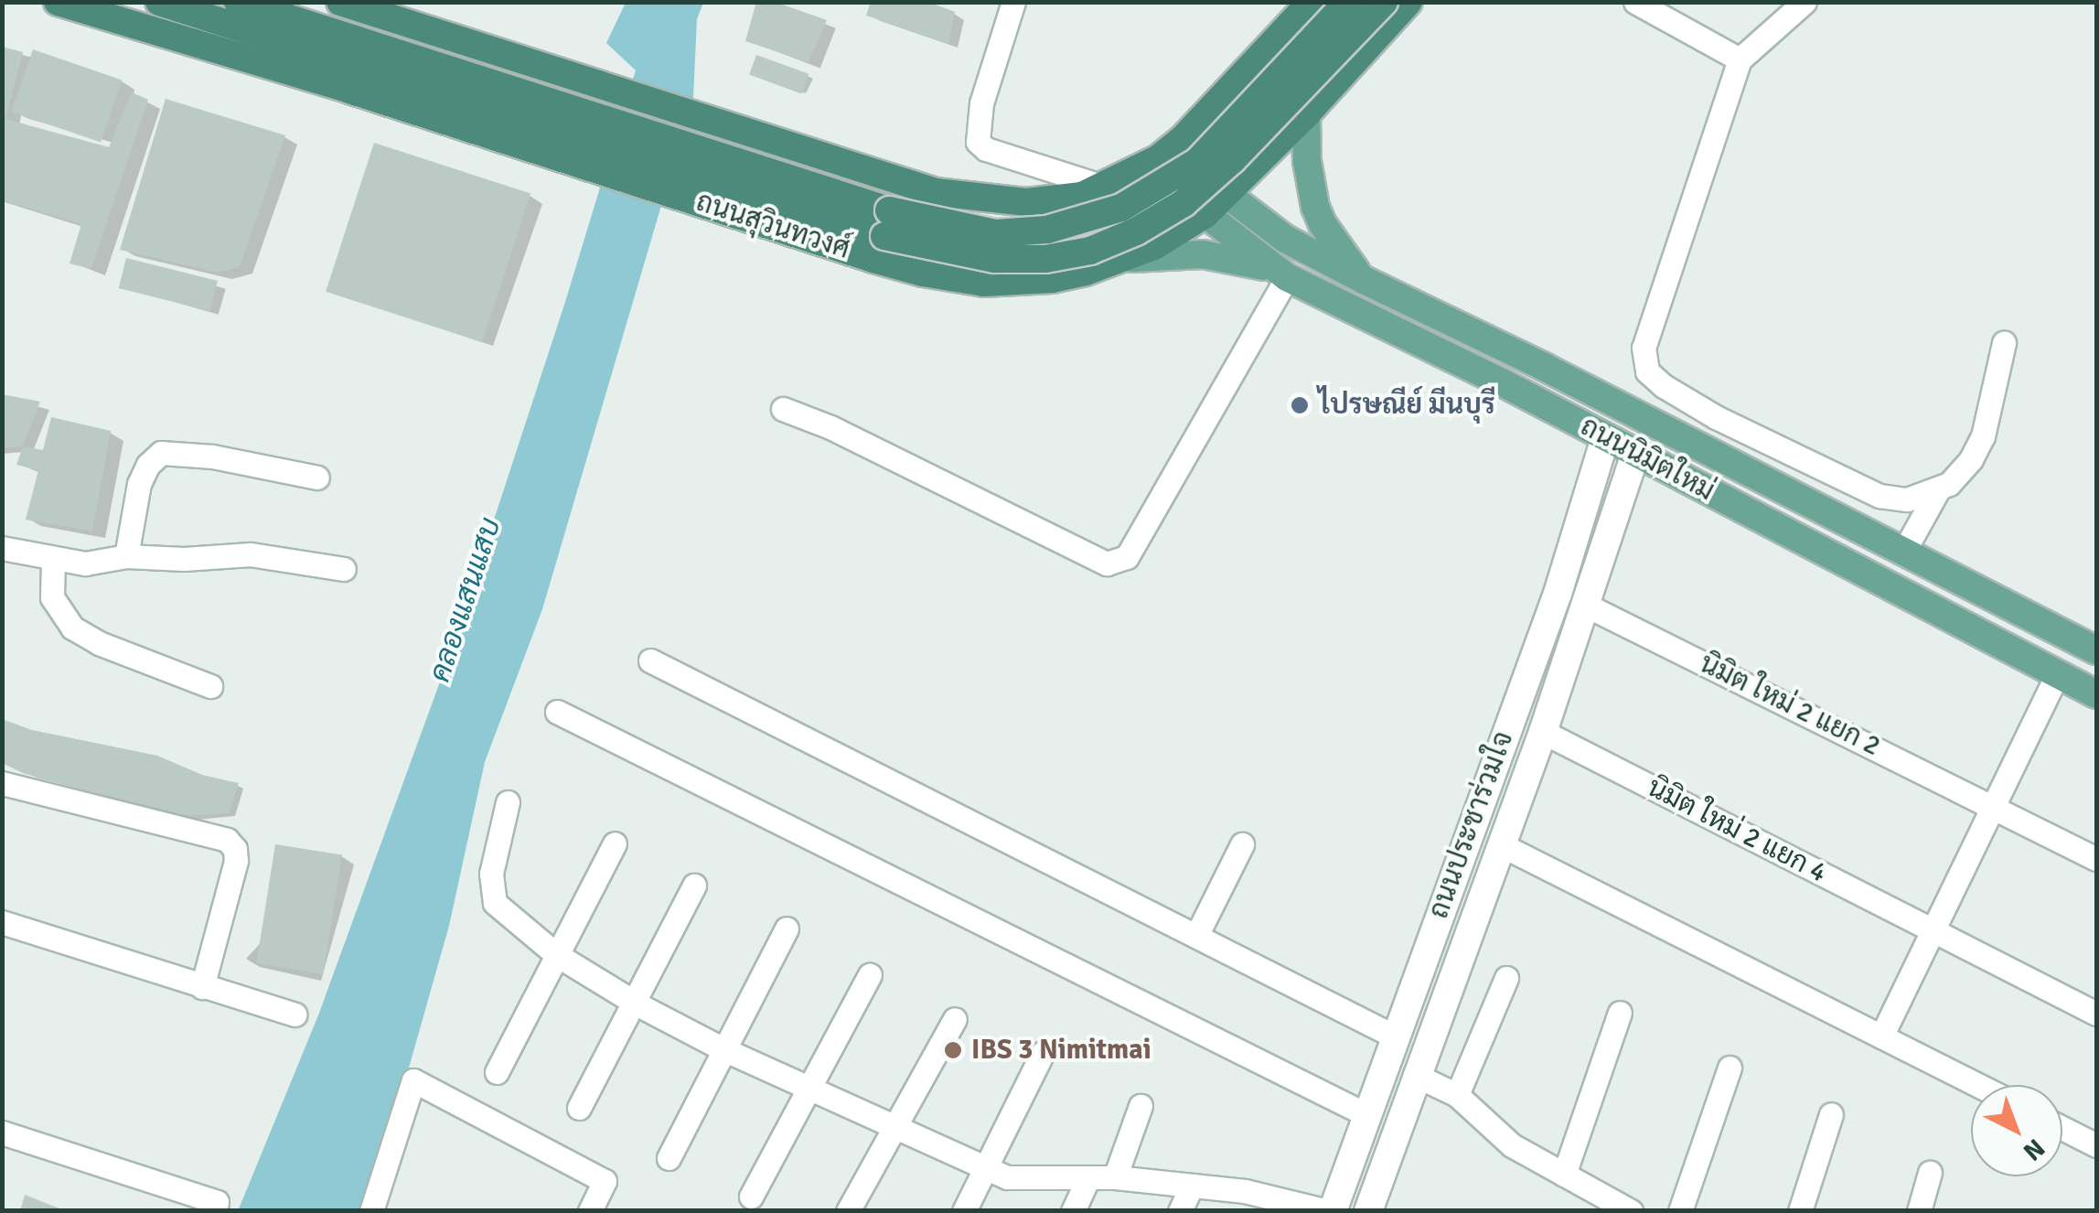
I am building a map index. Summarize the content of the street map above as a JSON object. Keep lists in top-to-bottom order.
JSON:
{
  "streets": {
    "highway": ["ถนนสุวินทวงศ์"],
    "main road": ["ถนนนิมิตใหม่", "ถนนประชาร่วมใจ"],
    "street": ["นิมิต ใหม่ 2 แยก 2", "นิมิต ใหม่ 2 แยก 4"]
  },
  "crossings": [
    ["ถนนสุวินทวงศ์", "ถนนนิมิตใหม่"],
    ["ถนนนิมิตใหม่", "ถนนประชาร่วมใจ"],
    ["นิมิต ใหม่ 2 แยก 2", "ถนนประชาร่วมใจ"],
    ["ถนนประชาร่วมใจ", "นิมิต ใหม่ 2 แยก 4"]
  ],
  "water": ["คลองแสนแสบ"],
  "places": ["ไปรษณีย์ มีนบุรี", "IBS 3 Nimitmai"],
  "north": "bottom right"
}
